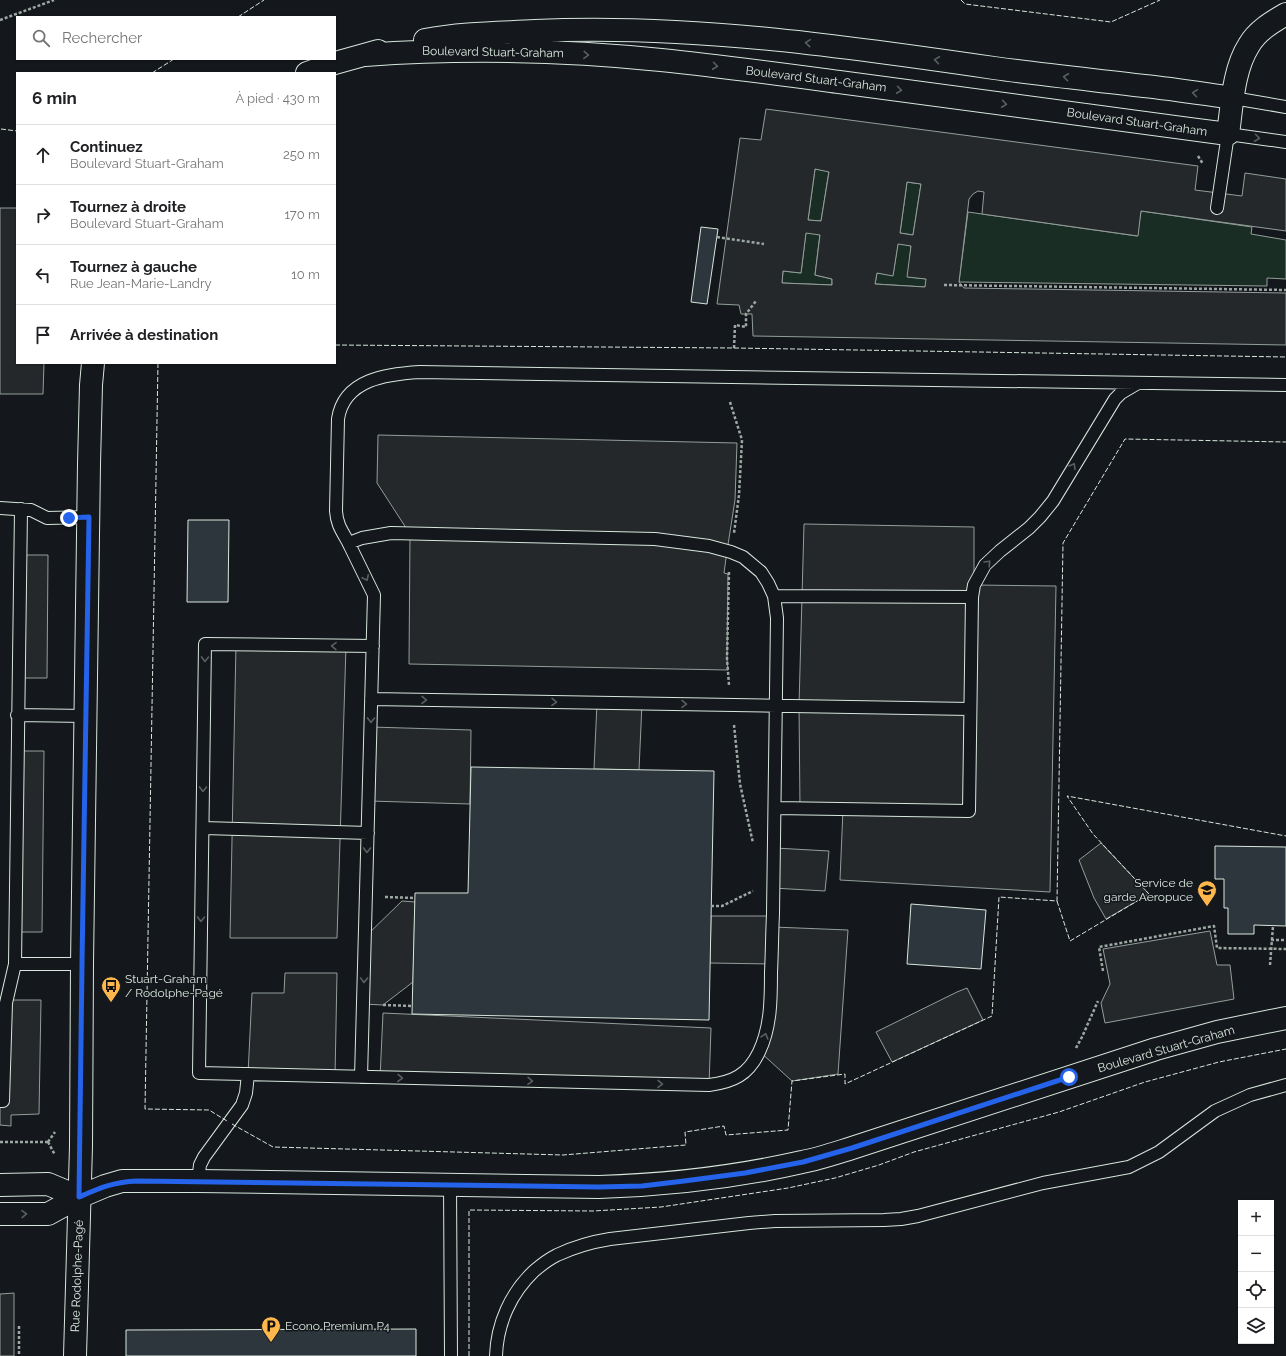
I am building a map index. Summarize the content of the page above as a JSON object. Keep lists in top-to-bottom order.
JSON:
{
  "streets": {
    "street": ["Boulevard Stuart-Graham", "Rue Rodolphe-Pagé"]
  },
  "crossings": [
    ["Boulevard Stuart-Graham", "Rue Rodolphe-Pagé"]
  ],
  "places": {
    "school or university": ["Service de garde Aeropuce"],
    "bus stop": ["Stuart-Graham / Rodolphe-Pagé"],
    "parking": ["Econo Premium P4"]
  },
  "page": {
    "search": "Rechercher",
    "heading": ["6 min", "À pied · 430 m"],
    "list": [
      ["Continuez", "Boulevard Stuart-Graham", "250 m"],
      ["Tournez à droite", "Boulevard Stuart-Graham", "170 m"],
      ["Tournez à gauche", "Rue Jean-Marie-Landry", "10 m"],
      "Arrivée à destination"
    ],
    "map_buttons": ["+", "−"]
  }
}
